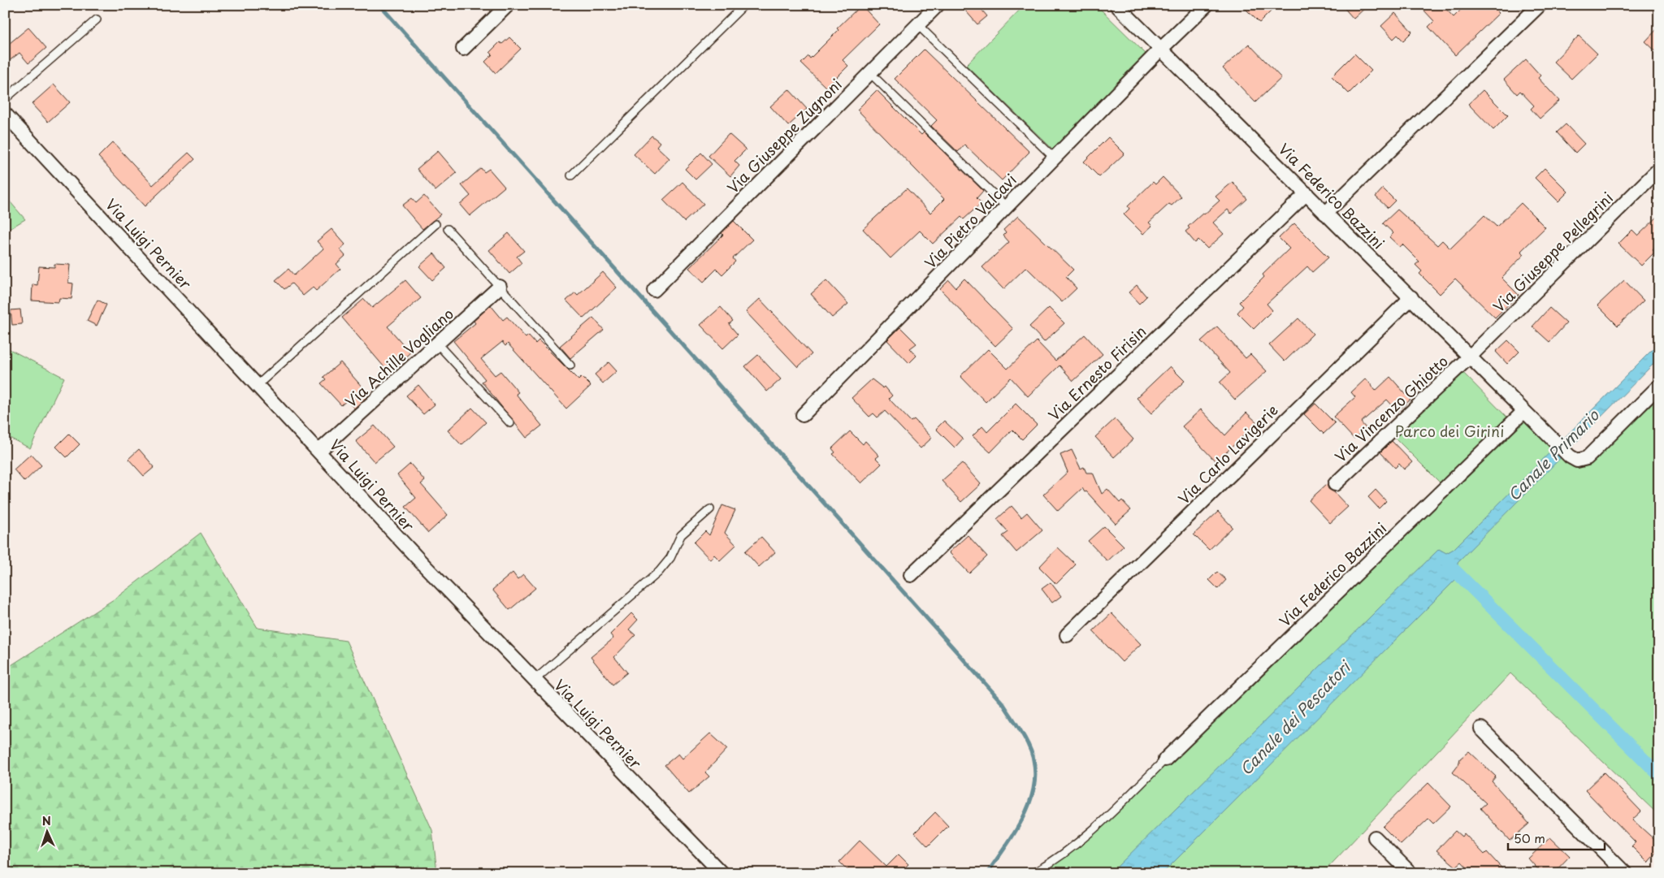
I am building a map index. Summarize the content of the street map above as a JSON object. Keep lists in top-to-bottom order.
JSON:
{
  "streets": {
    "street": [
      "Via Giuseppe Zugnoni",
      "Via Federico Bazzini",
      "Via Pietro Valcavi",
      "Via Luigi Pernier",
      "Via Giuseppe Pellegrini",
      "Via Achille Vogliano",
      "Via Ernesto Firisin",
      "Via Vincenzo Ghiotto",
      "Via Carlo Lavigerie"
    ]
  },
  "crossings": [
    ["Via Federico Bazzini", "Via Pietro Valcavi"],
    ["Via Federico Bazzini", "Via Giuseppe Pellegrini"],
    ["Via Federico Bazzini", "Via Ernesto Firisin"],
    ["Via Federico Bazzini", "Via Vincenzo Ghiotto"],
    ["Via Federico Bazzini", "Via Carlo Lavigerie"],
    ["Via Luigi Pernier", "Via Achille Vogliano"],
    ["Via Giuseppe Pellegrini", "Via Vincenzo Ghiotto"]
  ],
  "water": ["Canale Primario", "Canale dei Pescatori"],
  "parks": ["Parco dei Girini"],
  "scale_bar": "50 m",
  "north": "top"
}
